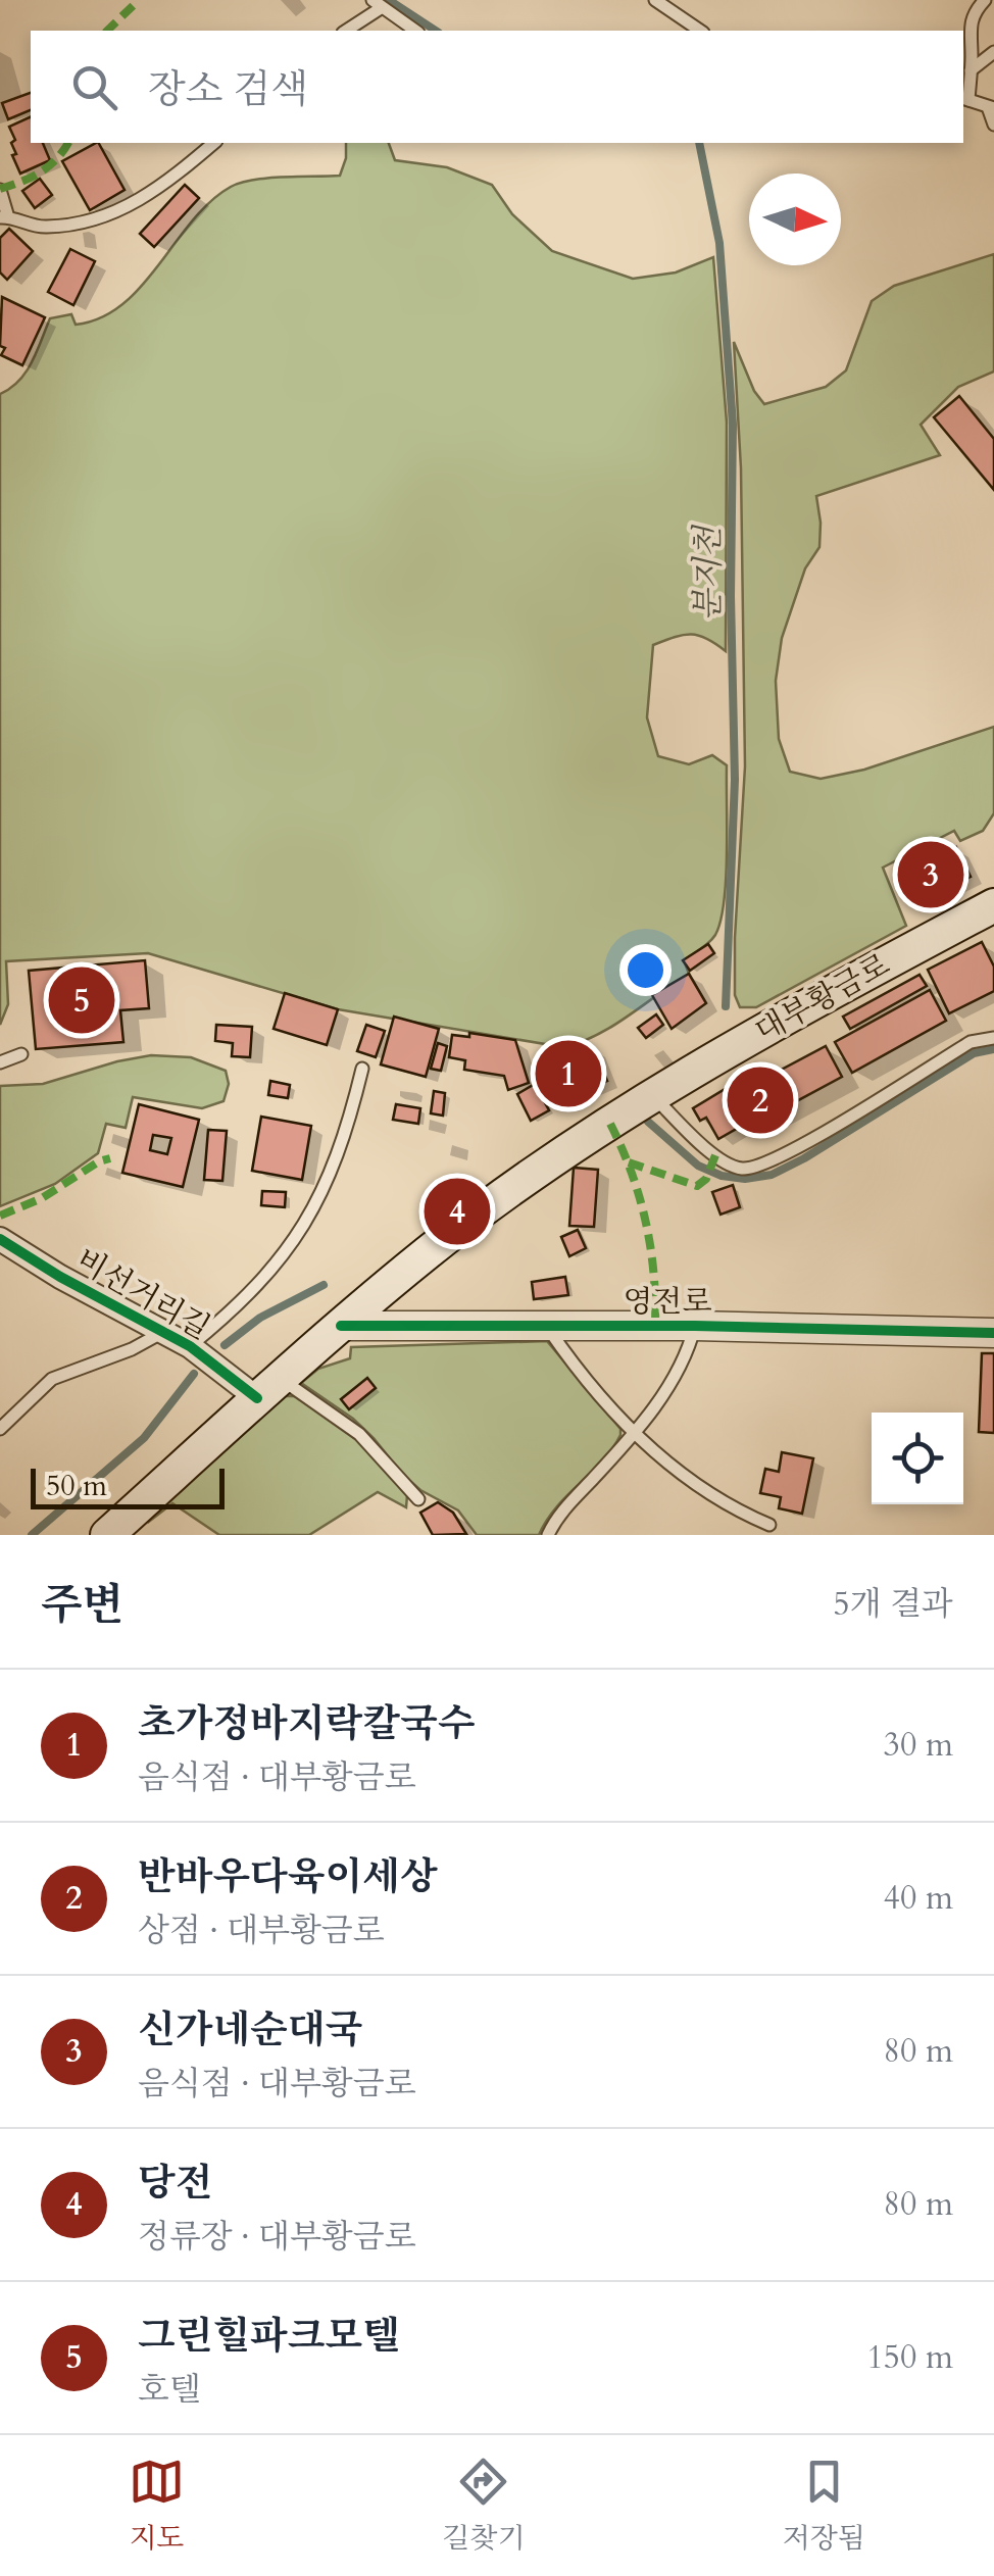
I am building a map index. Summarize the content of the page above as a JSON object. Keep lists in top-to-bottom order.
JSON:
{
  "streets": {
    "main road": ["대부황금로"],
    "street": ["비선거리길", "영전로"]
  },
  "crossings": [
    ["대부황금로", "비선거리길"],
    ["대부황금로", "영전로"]
  ],
  "water": ["분지천"],
  "scale_bar": "50 m",
  "north": "right",
  "page": {
    "search": "장소 검색",
    "pins": [
      "3",
      "5",
      "1",
      "2",
      "4"
    ],
    "scale": "50 m",
    "heading": ["주변", "5개 결과"],
    "list": [
      {
        "mark": "1",
        "name": "초가정바지락칼국수",
        "note": "음식점 · 대부황금로",
        "value": "30 m"
      },
      {
        "mark": "2",
        "name": "반바우다육이세상",
        "note": "상점 · 대부황금로",
        "value": "40 m"
      },
      {
        "mark": "3",
        "name": "신가네순대국",
        "note": "음식점 · 대부황금로",
        "value": "80 m"
      },
      {
        "mark": "4",
        "name": "당전",
        "note": "정류장 · 대부황금로",
        "value": "80 m"
      },
      {
        "mark": "5",
        "name": "그린힐파크모텔",
        "note": "호텔",
        "value": "150 m"
      }
    ],
    "nav": ["지도", "길찾기", "저장됨"]
  }
}
